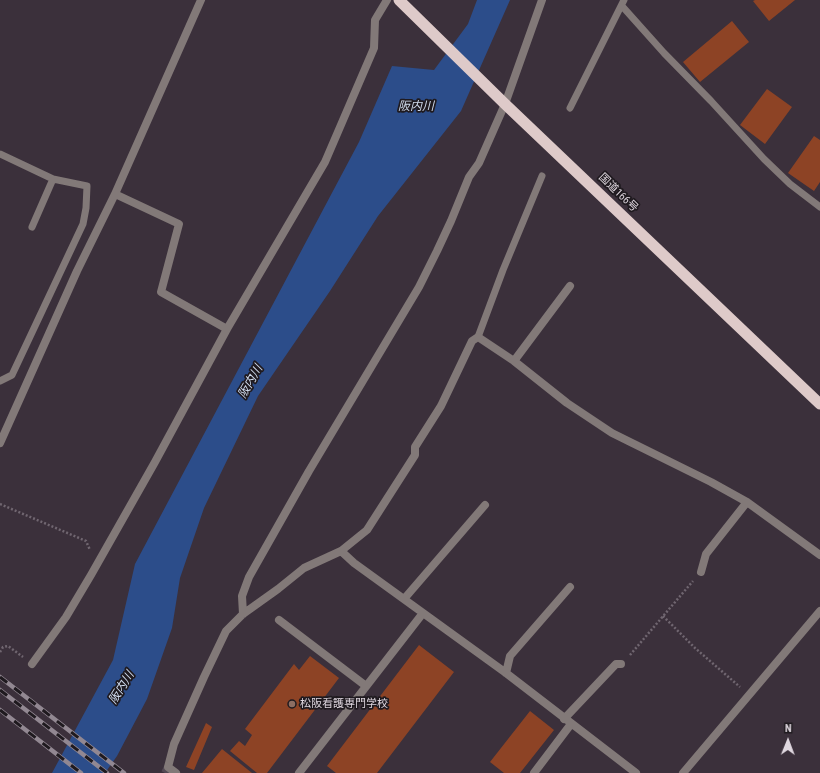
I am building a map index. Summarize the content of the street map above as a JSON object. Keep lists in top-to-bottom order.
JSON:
{
  "streets": {
    "highway": ["国道166号"]
  },
  "water": ["阪内川"],
  "places": ["松阪看護専門学校"],
  "north": "top"
}
